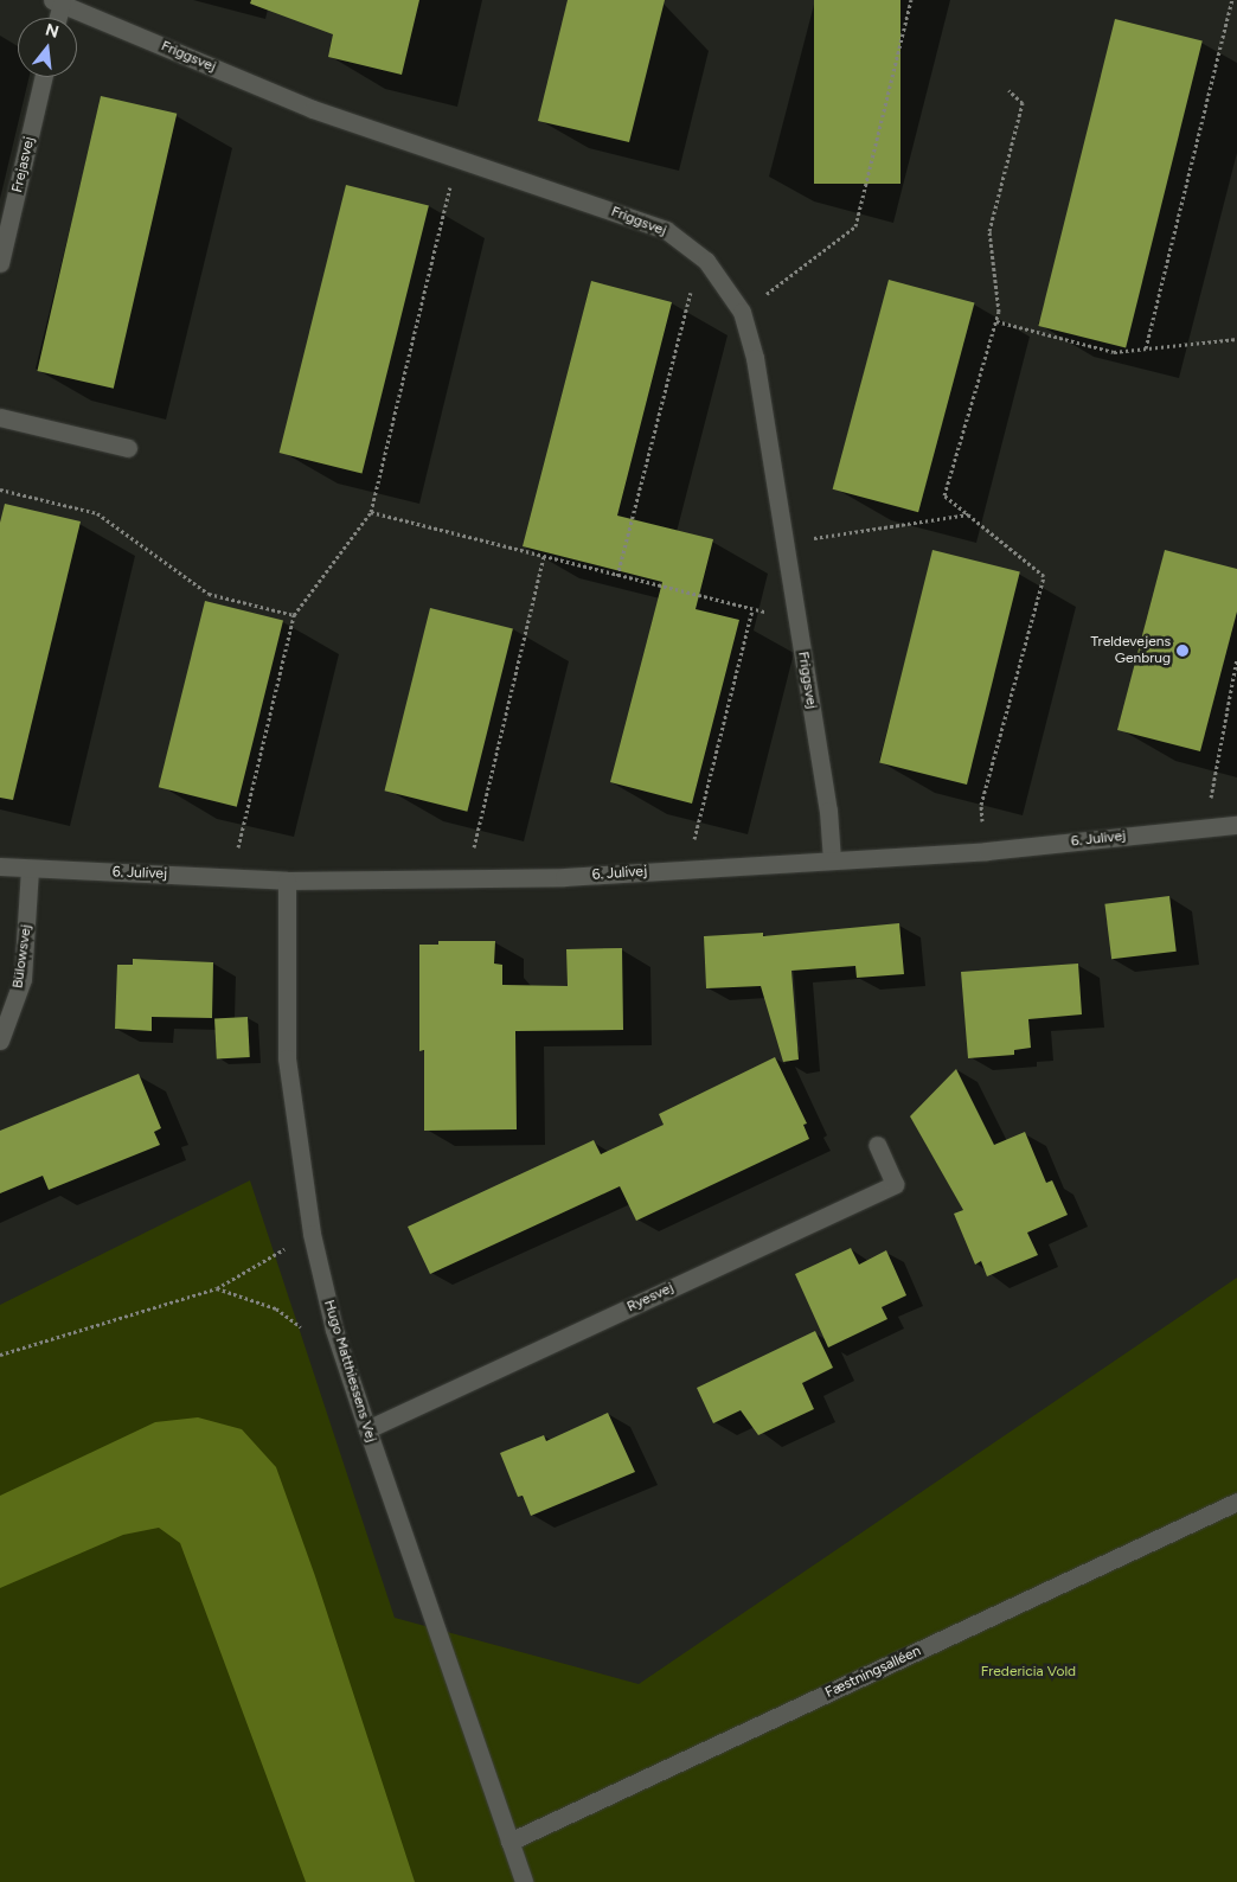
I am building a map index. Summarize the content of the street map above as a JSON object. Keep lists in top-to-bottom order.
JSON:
{
  "streets": {
    "street": [
      "Friggsvej",
      "Frejasvej",
      "6. Julivej",
      "Bülowsvej",
      "Ryesvej",
      "Hugo Matthiessens Vej",
      "Fæstningsalléen"
    ]
  },
  "crossings": [
    ["Friggsvej", "6. Julivej"],
    ["6. Julivej", "Bülowsvej"],
    ["6. Julivej", "Hugo Matthiessens Vej"],
    ["Ryesvej", "Hugo Matthiessens Vej"],
    ["Hugo Matthiessens Vej", "Fæstningsalléen"]
  ],
  "parks": ["Fredericia Vold"],
  "places": ["Treldevejens Genbrug"],
  "north": "top"
}
